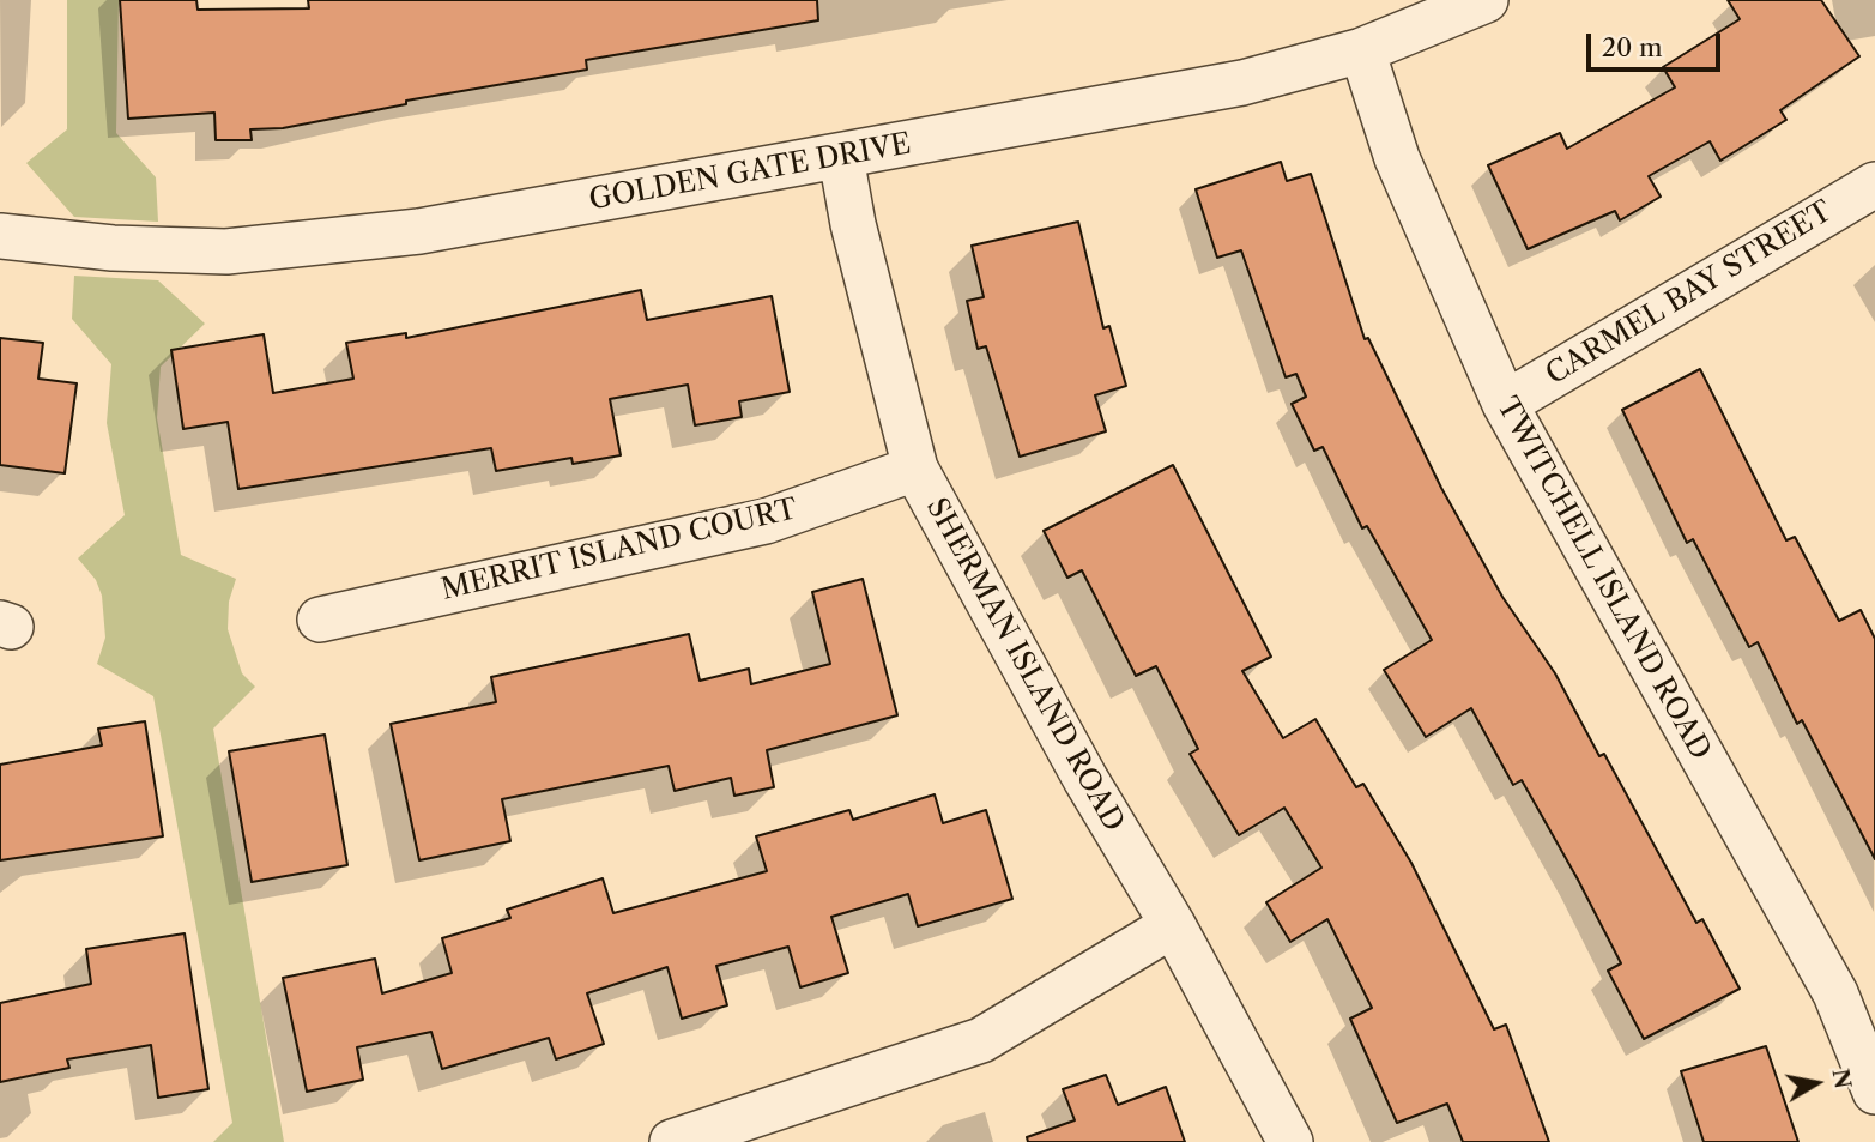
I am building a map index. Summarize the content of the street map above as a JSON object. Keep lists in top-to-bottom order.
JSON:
{
  "streets": {
    "street": [
      "GOLDEN GATE DRIVE",
      "CARMEL BAY STREET",
      "MERRIT ISLAND COURT",
      "TWITCHELL ISLAND ROAD",
      "SHERMAN ISLAND ROAD"
    ]
  },
  "crossings": [
    ["GOLDEN GATE DRIVE", "TWITCHELL ISLAND ROAD"],
    ["GOLDEN GATE DRIVE", "SHERMAN ISLAND ROAD"],
    ["CARMEL BAY STREET", "TWITCHELL ISLAND ROAD"],
    ["MERRIT ISLAND COURT", "SHERMAN ISLAND ROAD"]
  ],
  "scale_bar": "20 m",
  "north": "right"
}
